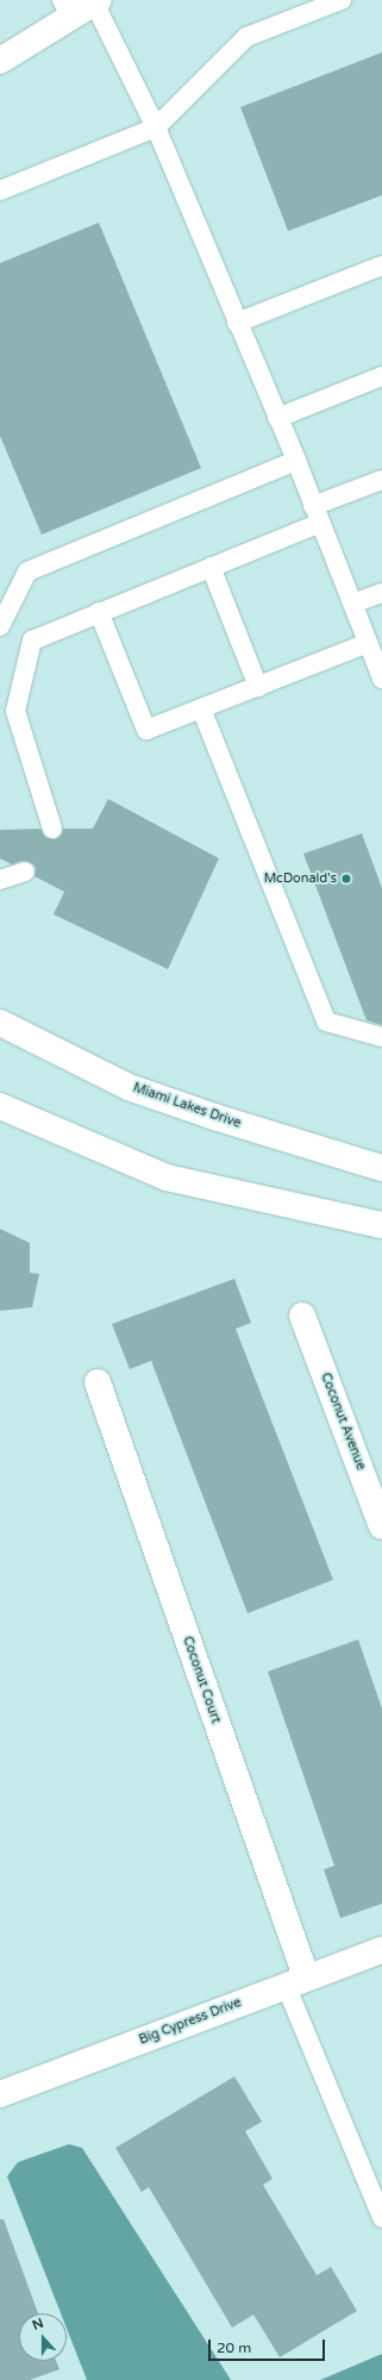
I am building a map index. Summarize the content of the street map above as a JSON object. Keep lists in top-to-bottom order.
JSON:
{
  "streets": {
    "street": [
      "Miami Lakes Drive",
      "Coconut Avenue",
      "Coconut Court",
      "Big Cypress Drive"
    ]
  },
  "crossings": [
    ["Coconut Court", "Big Cypress Drive"]
  ],
  "places": ["McDonald's"],
  "scale_bar": "20 m",
  "north": "top"
}
